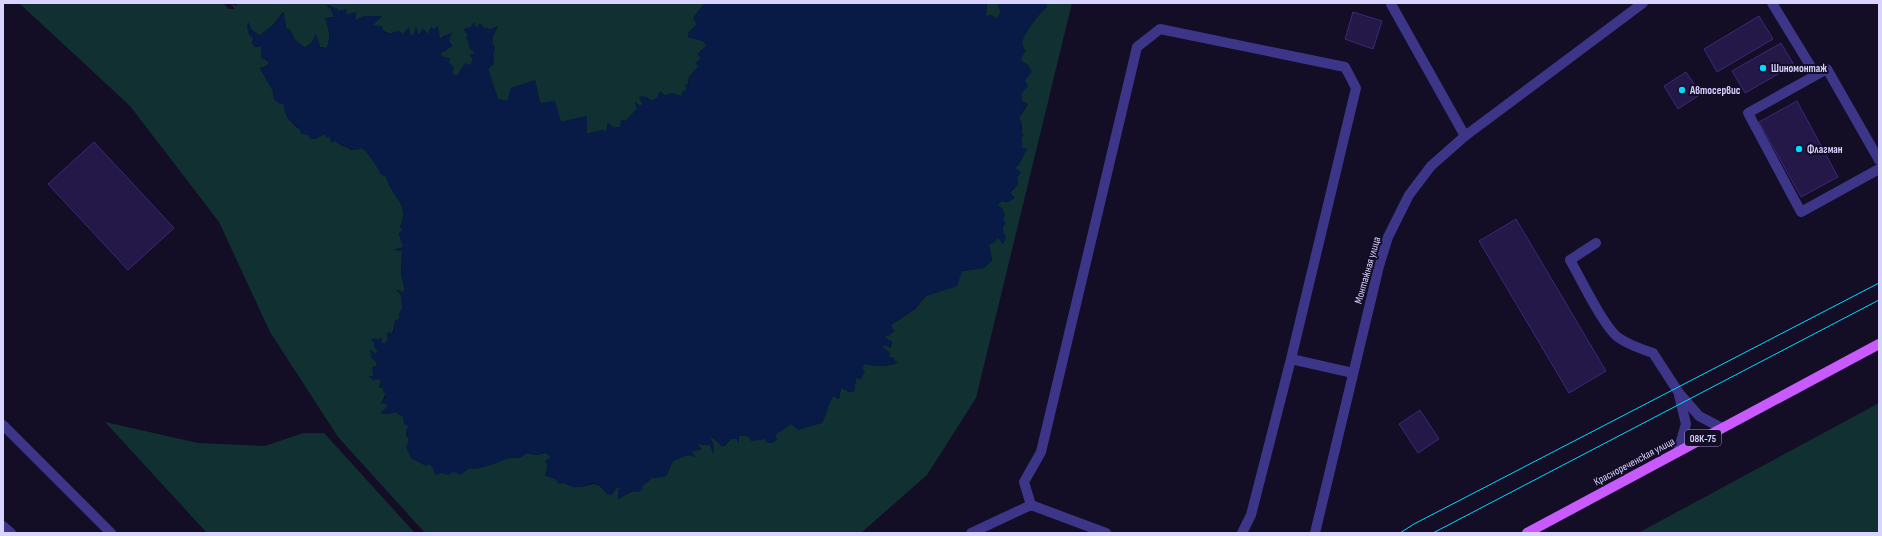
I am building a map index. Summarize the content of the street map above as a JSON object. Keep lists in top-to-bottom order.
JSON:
{
  "streets": {
    "main road": ["08К-75", "Краснореченская улица"],
    "street": ["Монтажная улица"]
  },
  "places": ["Шиномонтаж", "Автосервис", "Флагман"]
}
